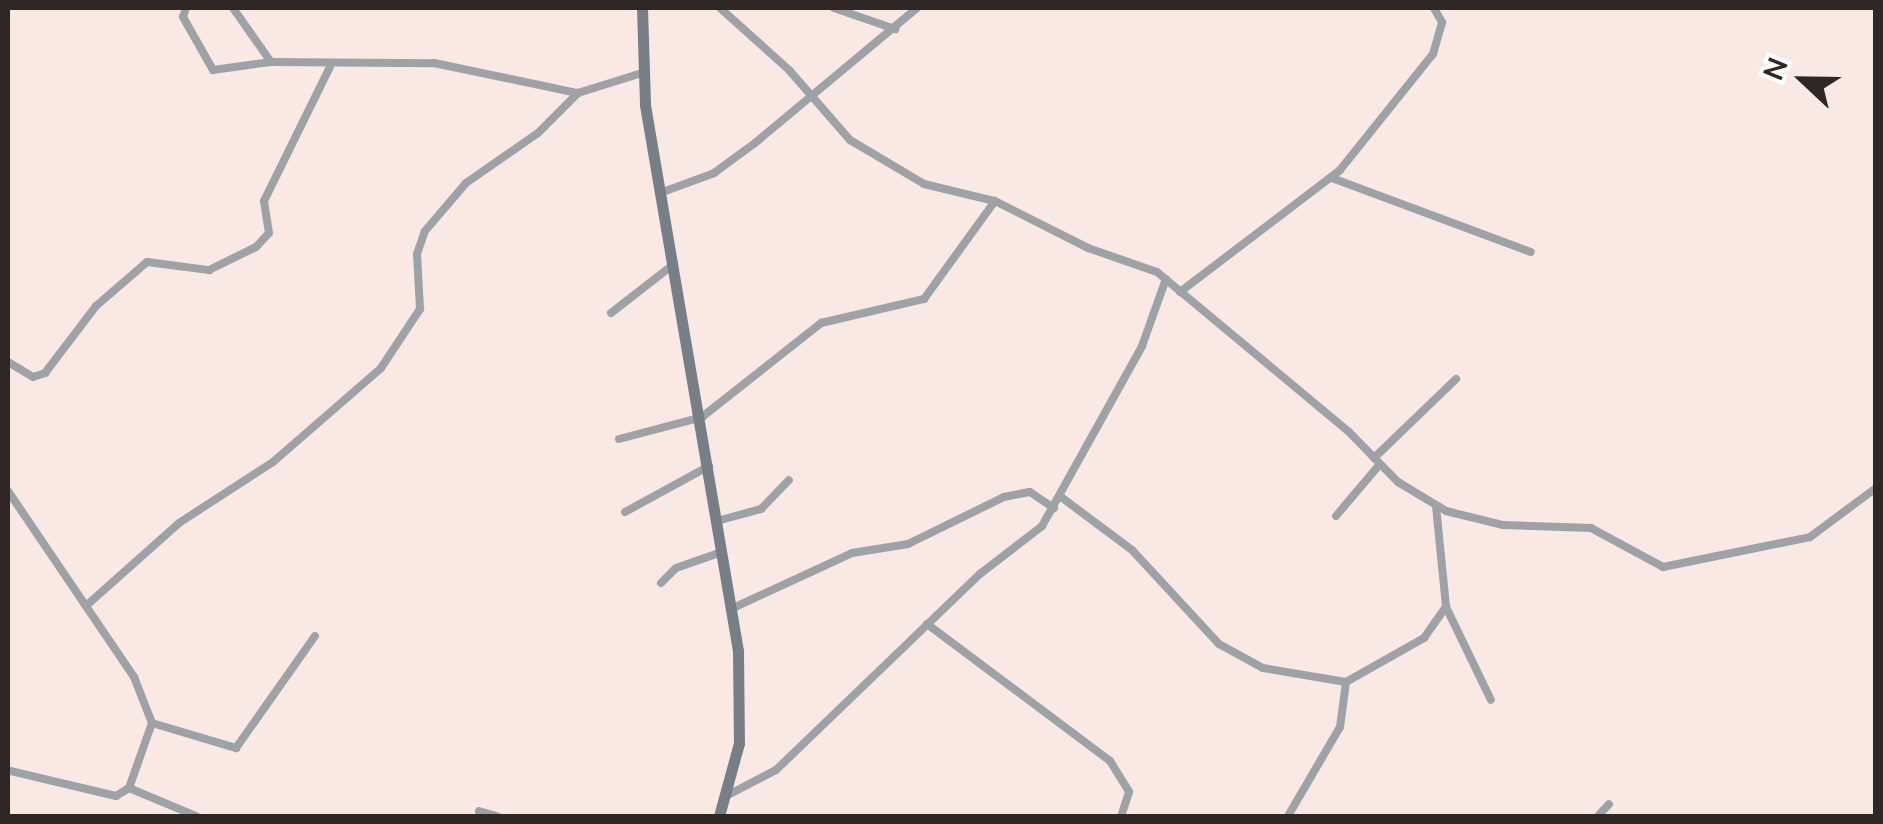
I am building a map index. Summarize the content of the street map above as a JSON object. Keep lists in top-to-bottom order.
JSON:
{
  "north": "left"
}
